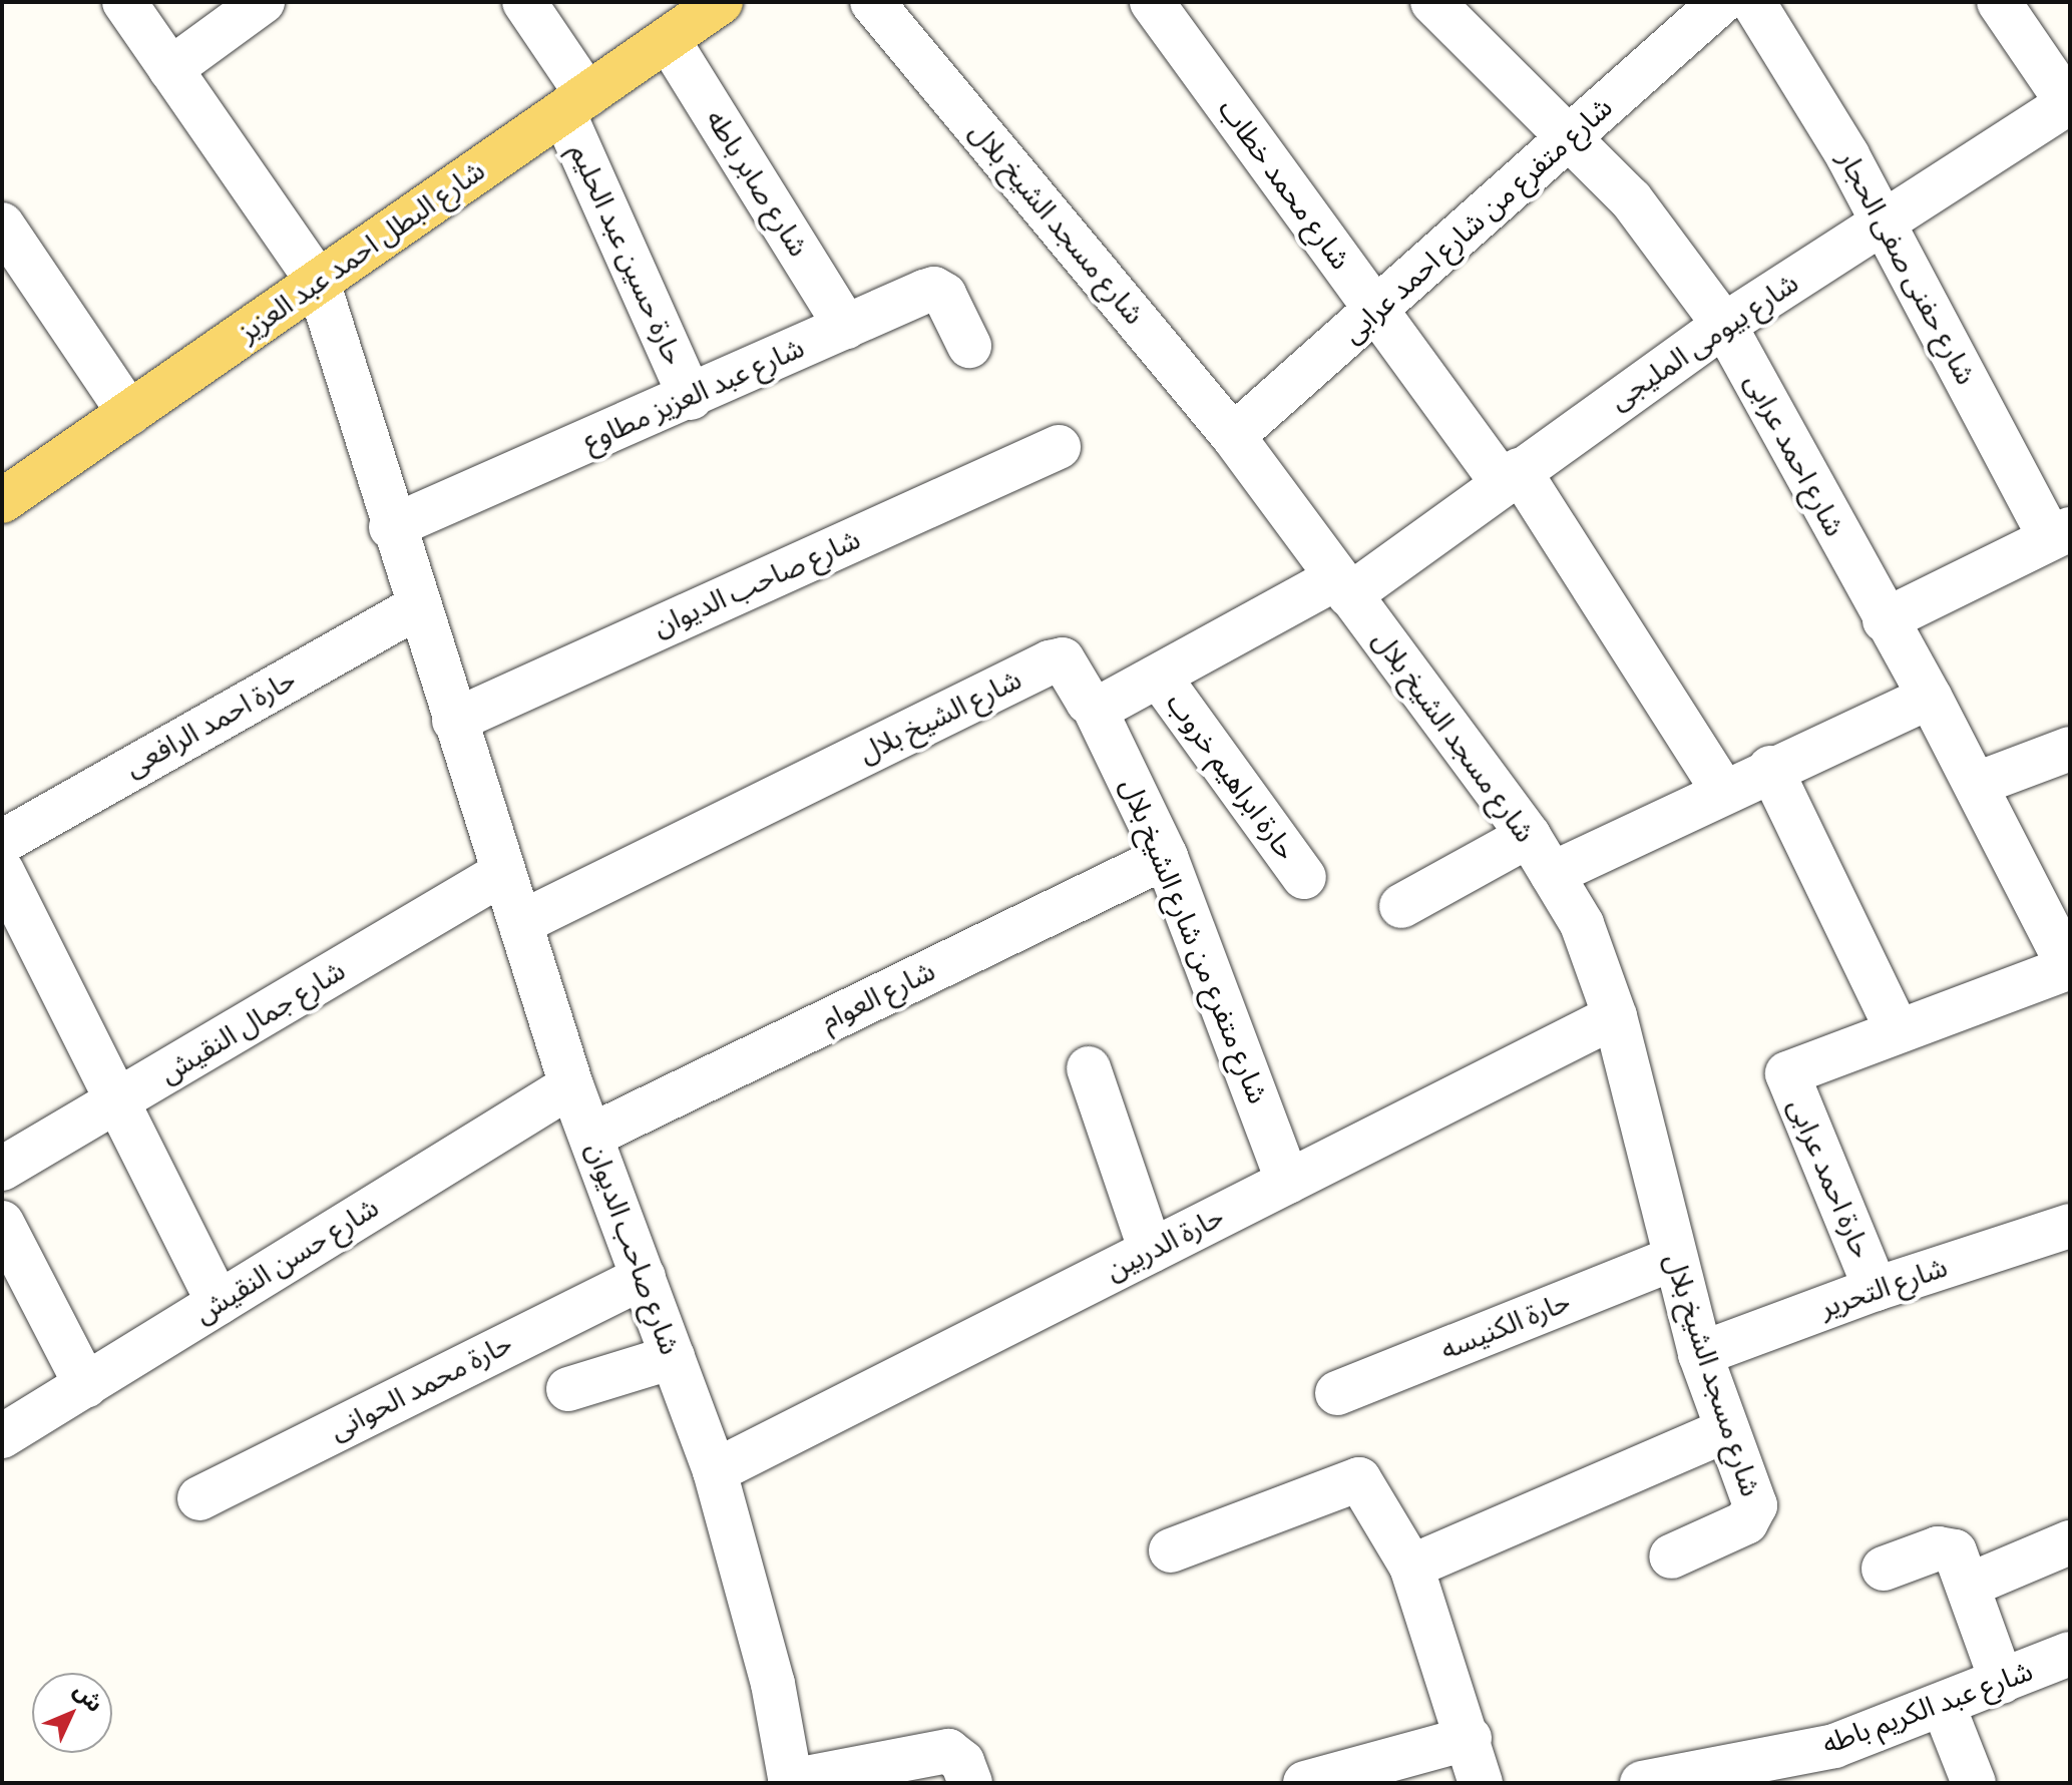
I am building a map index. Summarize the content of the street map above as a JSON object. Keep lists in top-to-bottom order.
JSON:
{
  "streets": {
    "main road": ["شارع البطل احمد عبد العزيز"],
    "street": [
      "شارع صابر باطه",
      "شارع محمد خطاب",
      "شارع متفرع من شارع احمد عرابى",
      "شارع مسجد الشيخ بلال",
      "حارة حسين عبد الحليم",
      "شارع حفنى صفى الحجار",
      "شارع بيومى المليجى",
      "شارع عبد العزيز مطاوع",
      "شارع احمد عرابى",
      "شارع صاحب الديوان",
      "شارع الشيخ بلال",
      "حارة احمد الرافعى",
      "حارة ابراهيم خروب",
      "شارع متفرع من شارع الشيخ بلال",
      "شارع العوام",
      "شارع جمال النقيش",
      "حارة احمد عرابى",
      "حارة الدربين",
      "شارع حسن النقيش",
      "شارع التحرير",
      "حارة الكنيسه",
      "حارة محمد الحوانى",
      "شارع عبد الكريم باطه"
    ]
  },
  "crossings": [
    ["شارع صابر باطه", "شارع البطل احمد عبد العزيز"],
    ["شارع صابر باطه", "شارع عبد العزيز مطاوع"],
    ["شارع محمد خطاب", "شارع متفرع من شارع احمد عرابى"],
    ["شارع محمد خطاب", "شارع بيومى المليجى"],
    ["شارع متفرع من شارع احمد عرابى", "شارع مسجد الشيخ بلال"],
    ["شارع متفرع من شارع احمد عرابى", "شارع احمد عرابى"],
    ["شارع مسجد الشيخ بلال", "شارع بيومى المليجى"],
    ["شارع مسجد الشيخ بلال", "حارة الدربين"],
    ["شارع مسجد الشيخ بلال", "شارع التحرير"],
    ["شارع مسجد الشيخ بلال", "حارة الكنيسه"],
    ["شارع البطل احمد عبد العزيز", "حارة حسين عبد الحليم"],
    ["شارع البطل احمد عبد العزيز", "شارع صاحب الديوان"],
    ["حارة حسين عبد الحليم", "شارع عبد العزيز مطاوع"],
    ["شارع حفنى صفى الحجار", "شارع بيومى المليجى"],
    ["شارع بيومى المليجى", "شارع احمد عرابى"],
    ["شارع عبد العزيز مطاوع", "شارع صاحب الديوان"],
    ["شارع صاحب الديوان", "شارع الشيخ بلال"],
    ["شارع صاحب الديوان", "حارة احمد الرافعى"],
    ["شارع صاحب الديوان", "شارع العوام"],
    ["شارع صاحب الديوان", "شارع جمال النقيش"],
    ["شارع صاحب الديوان", "حارة الدربين"],
    ["شارع صاحب الديوان", "شارع حسن النقيش"],
    ["شارع صاحب الديوان", "حارة محمد الحوانى"],
    ["شارع الشيخ بلال", "شارع متفرع من شارع الشيخ بلال"],
    ["شارع متفرع من شارع الشيخ بلال", "شارع العوام"],
    ["شارع متفرع من شارع الشيخ بلال", "حارة الدربين"],
    ["حارة احمد عرابى", "شارع التحرير"]
  ],
  "north": "top right"
}
